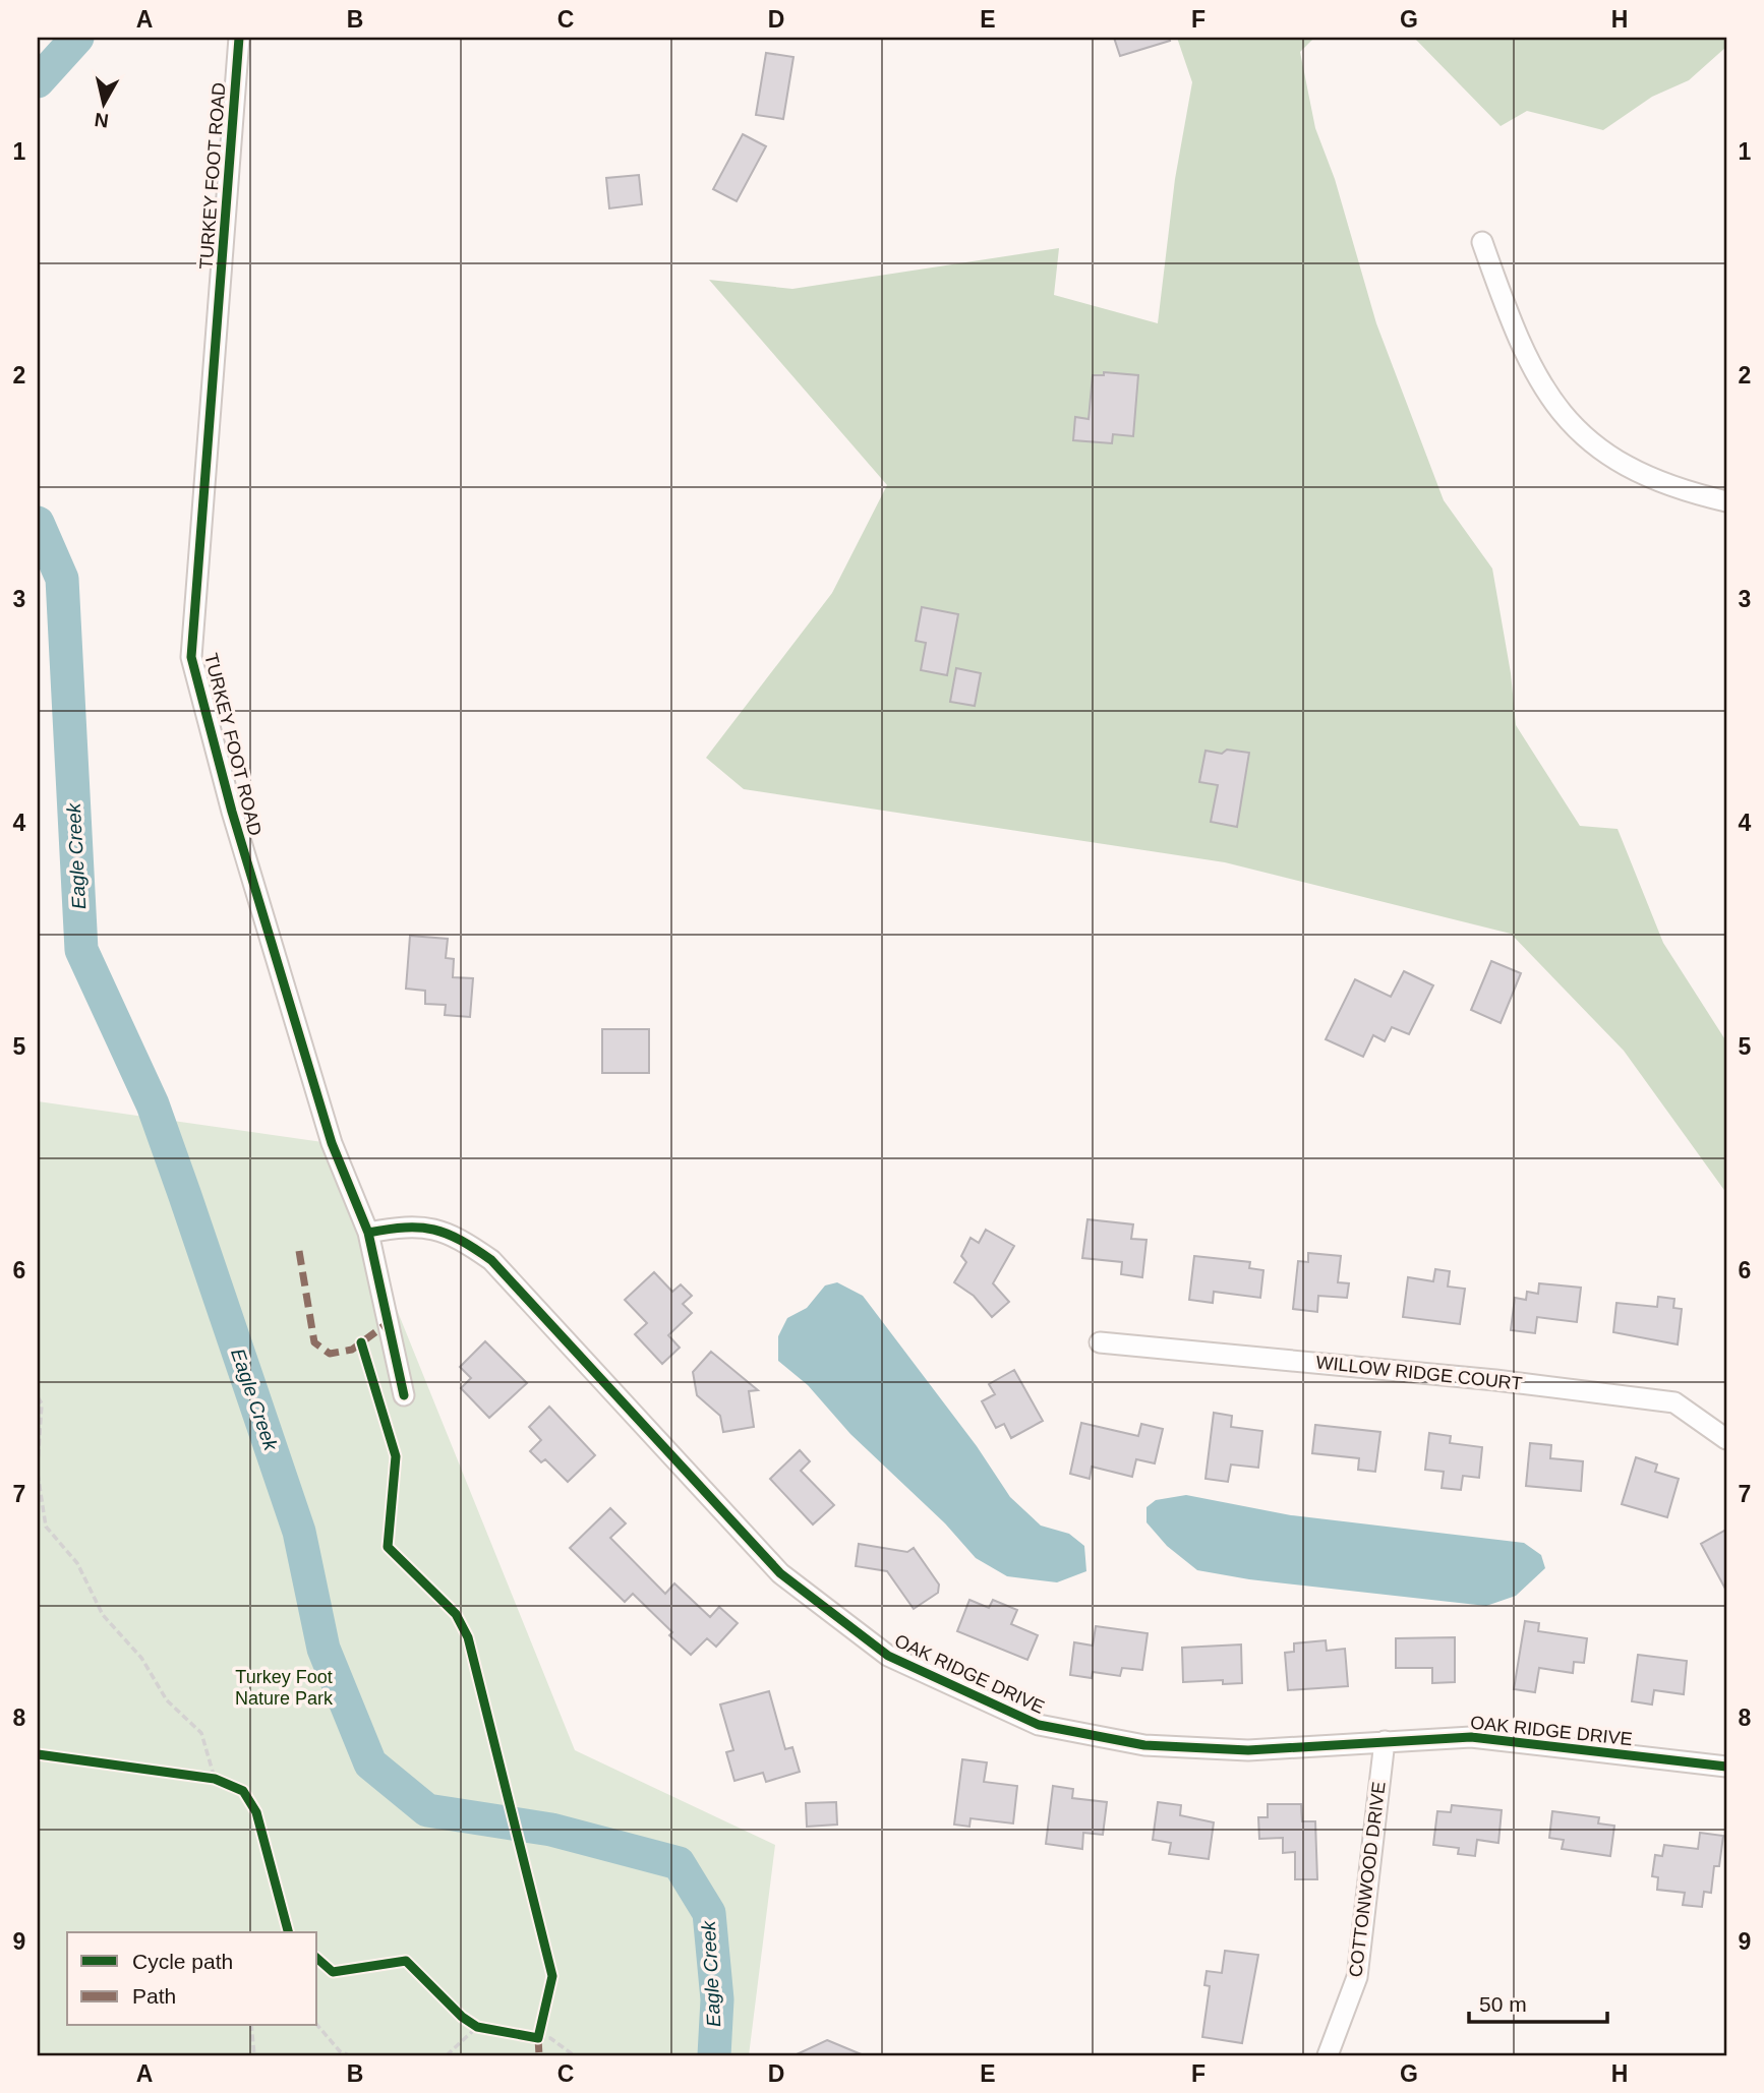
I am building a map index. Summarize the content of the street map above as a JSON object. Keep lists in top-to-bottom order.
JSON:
{
  "streets": {
    "street": [
      "TURKEY FOOT ROAD",
      "WILLOW RIDGE COURT",
      "OAK RIDGE DRIVE",
      "COTTONWOOD DRIVE"
    ]
  },
  "crossings": [
    ["TURKEY FOOT ROAD", "OAK RIDGE DRIVE"],
    ["OAK RIDGE DRIVE", "COTTONWOOD DRIVE"]
  ],
  "water": ["Eagle Creek"],
  "parks": ["Turkey Foot Nature Park"],
  "legend": ["Cycle path", "Path"],
  "scale_bar": "50 m",
  "north": "bottom",
  "grid": {
    "columns": [
      "A",
      "B",
      "C",
      "D",
      "E",
      "F",
      "G",
      "H"
    ],
    "rows": [
      "1",
      "2",
      "3",
      "4",
      "5",
      "6",
      "7",
      "8",
      "9"
    ]
  }
}
